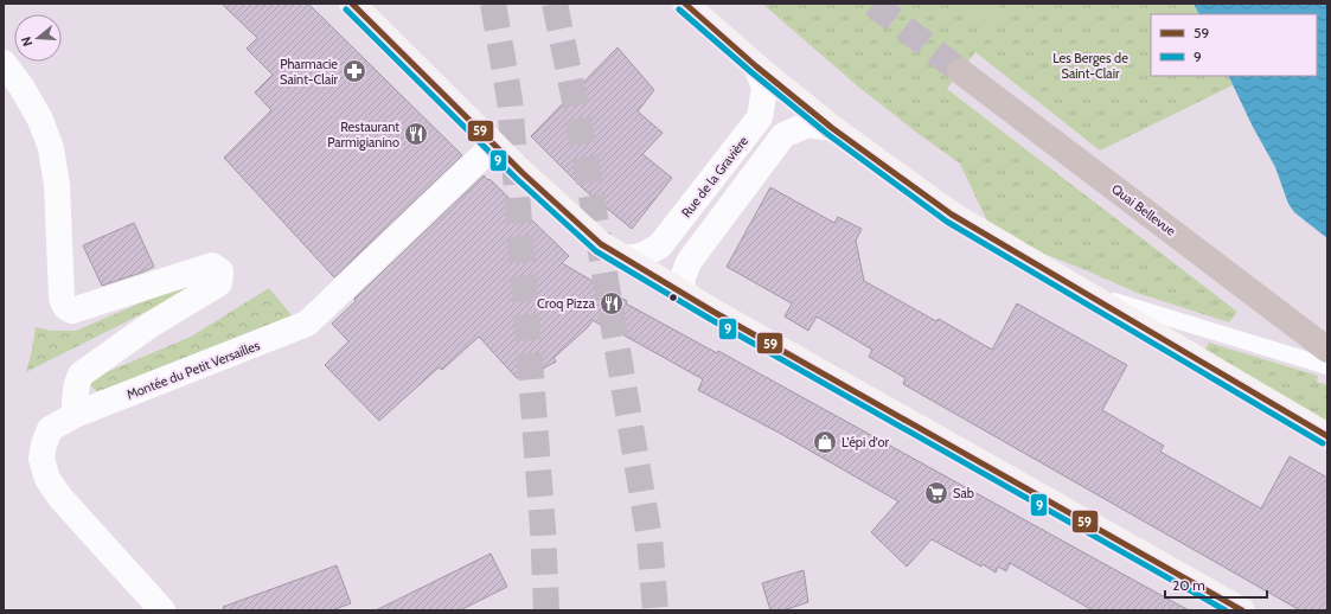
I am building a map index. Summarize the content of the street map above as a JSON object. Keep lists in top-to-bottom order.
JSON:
{
  "streets": {
    "highway": ["Quai Bellevue"],
    "street": ["Rue de la Gravière", "Montée du Petit Versailles"]
  },
  "parks": ["Les Berges de Saint-Clair"],
  "places": {
    "pharmacy": ["Pharmacie Saint-Clair"],
    "restaurant": ["Restaurant Parmigianino", "Croq Pizza"],
    "shop": ["L'épi d'or"],
    "supermarket": ["Sab"]
  },
  "lines": ["transit line 59", "transit line 9"],
  "legend": ["59", "9"],
  "scale_bar": "20 m",
  "north": "left"
}
